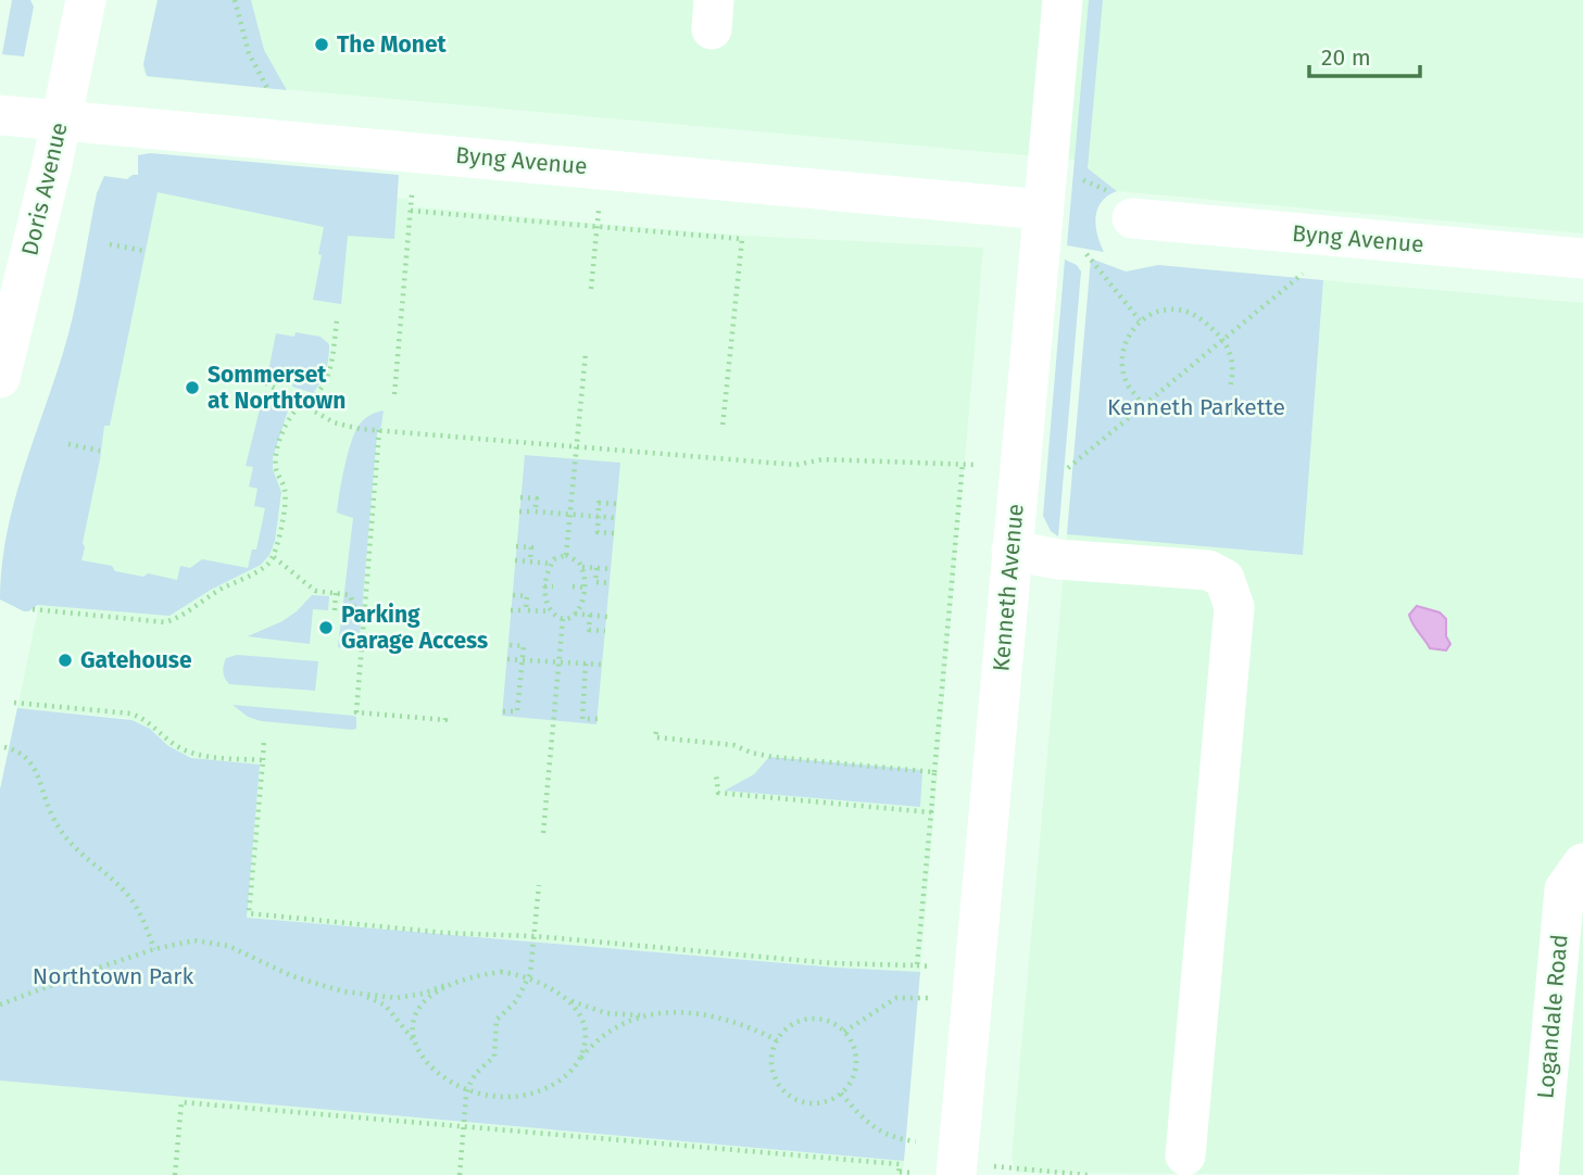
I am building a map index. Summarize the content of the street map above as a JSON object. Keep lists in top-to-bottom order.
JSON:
{
  "streets": {
    "street": [
      "Byng Avenue",
      "Doris Avenue",
      "Kenneth Avenue",
      "Logandale Road"
    ]
  },
  "crossings": [
    ["Byng Avenue", "Doris Avenue"],
    ["Byng Avenue", "Kenneth Avenue"]
  ],
  "parks": ["Kenneth Parkette", "Northtown Park"],
  "places": [
    "The Monet",
    "Sommerset at Northtown",
    "Parking Garage Access",
    "Gatehouse"
  ],
  "scale_bar": "20 m"
}
